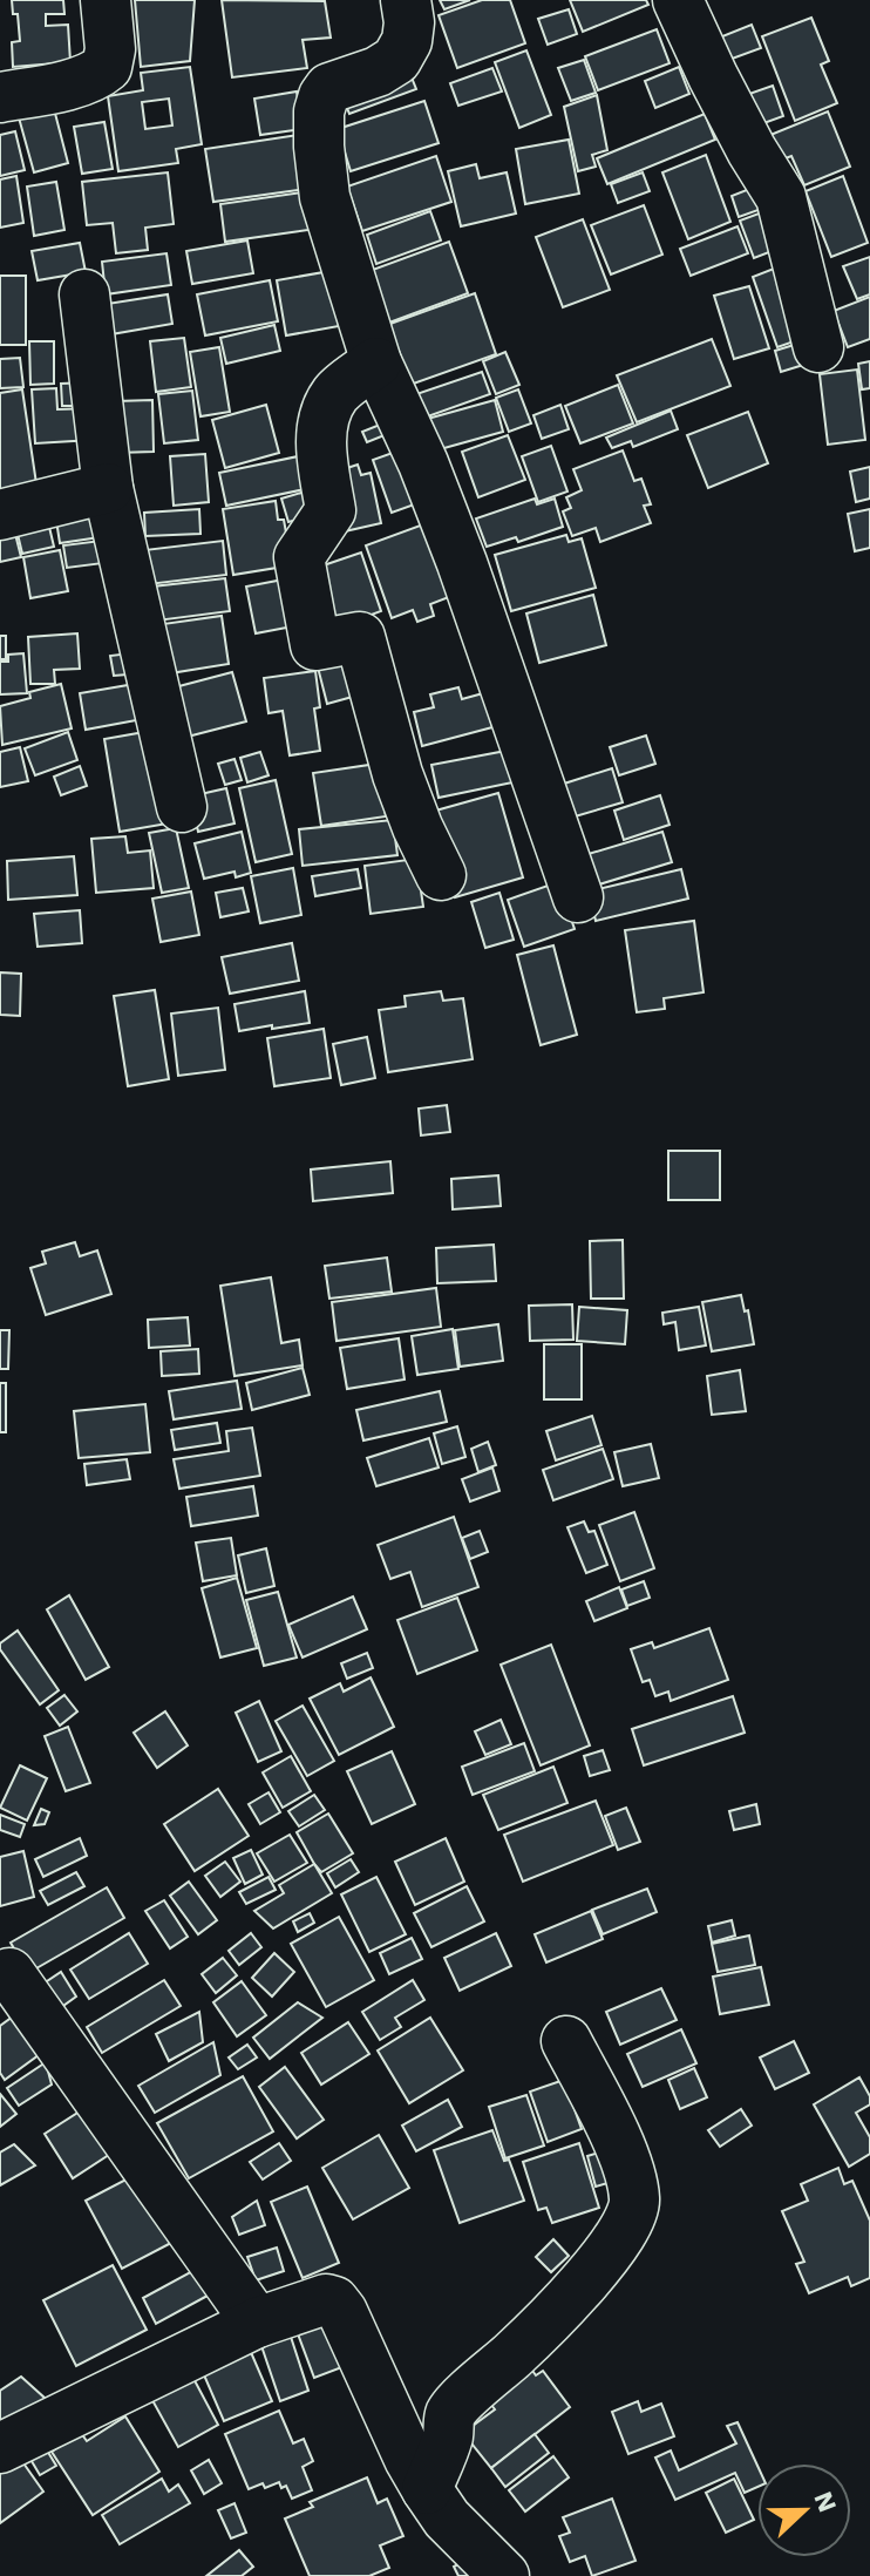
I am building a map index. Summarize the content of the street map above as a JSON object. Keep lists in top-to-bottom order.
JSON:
{
  "north": "right"
}
